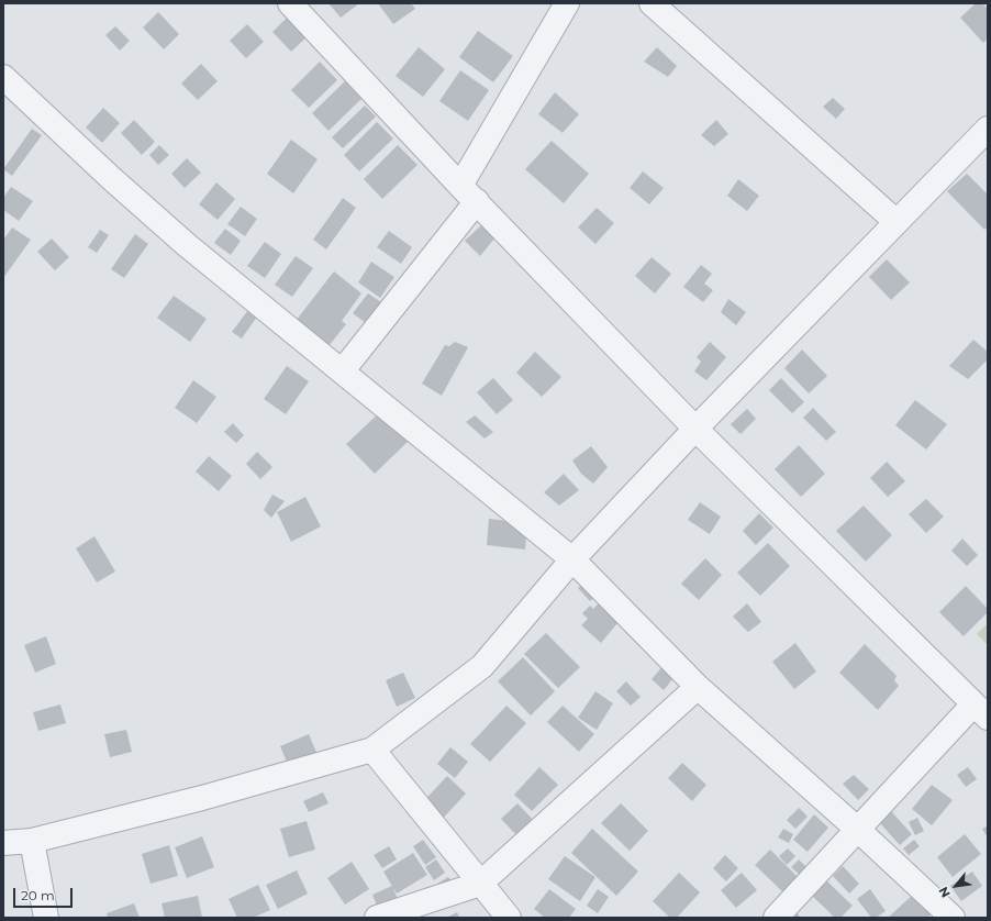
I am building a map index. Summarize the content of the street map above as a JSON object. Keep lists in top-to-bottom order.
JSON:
{
  "scale_bar": "20 m",
  "north": "bottom left"
}
